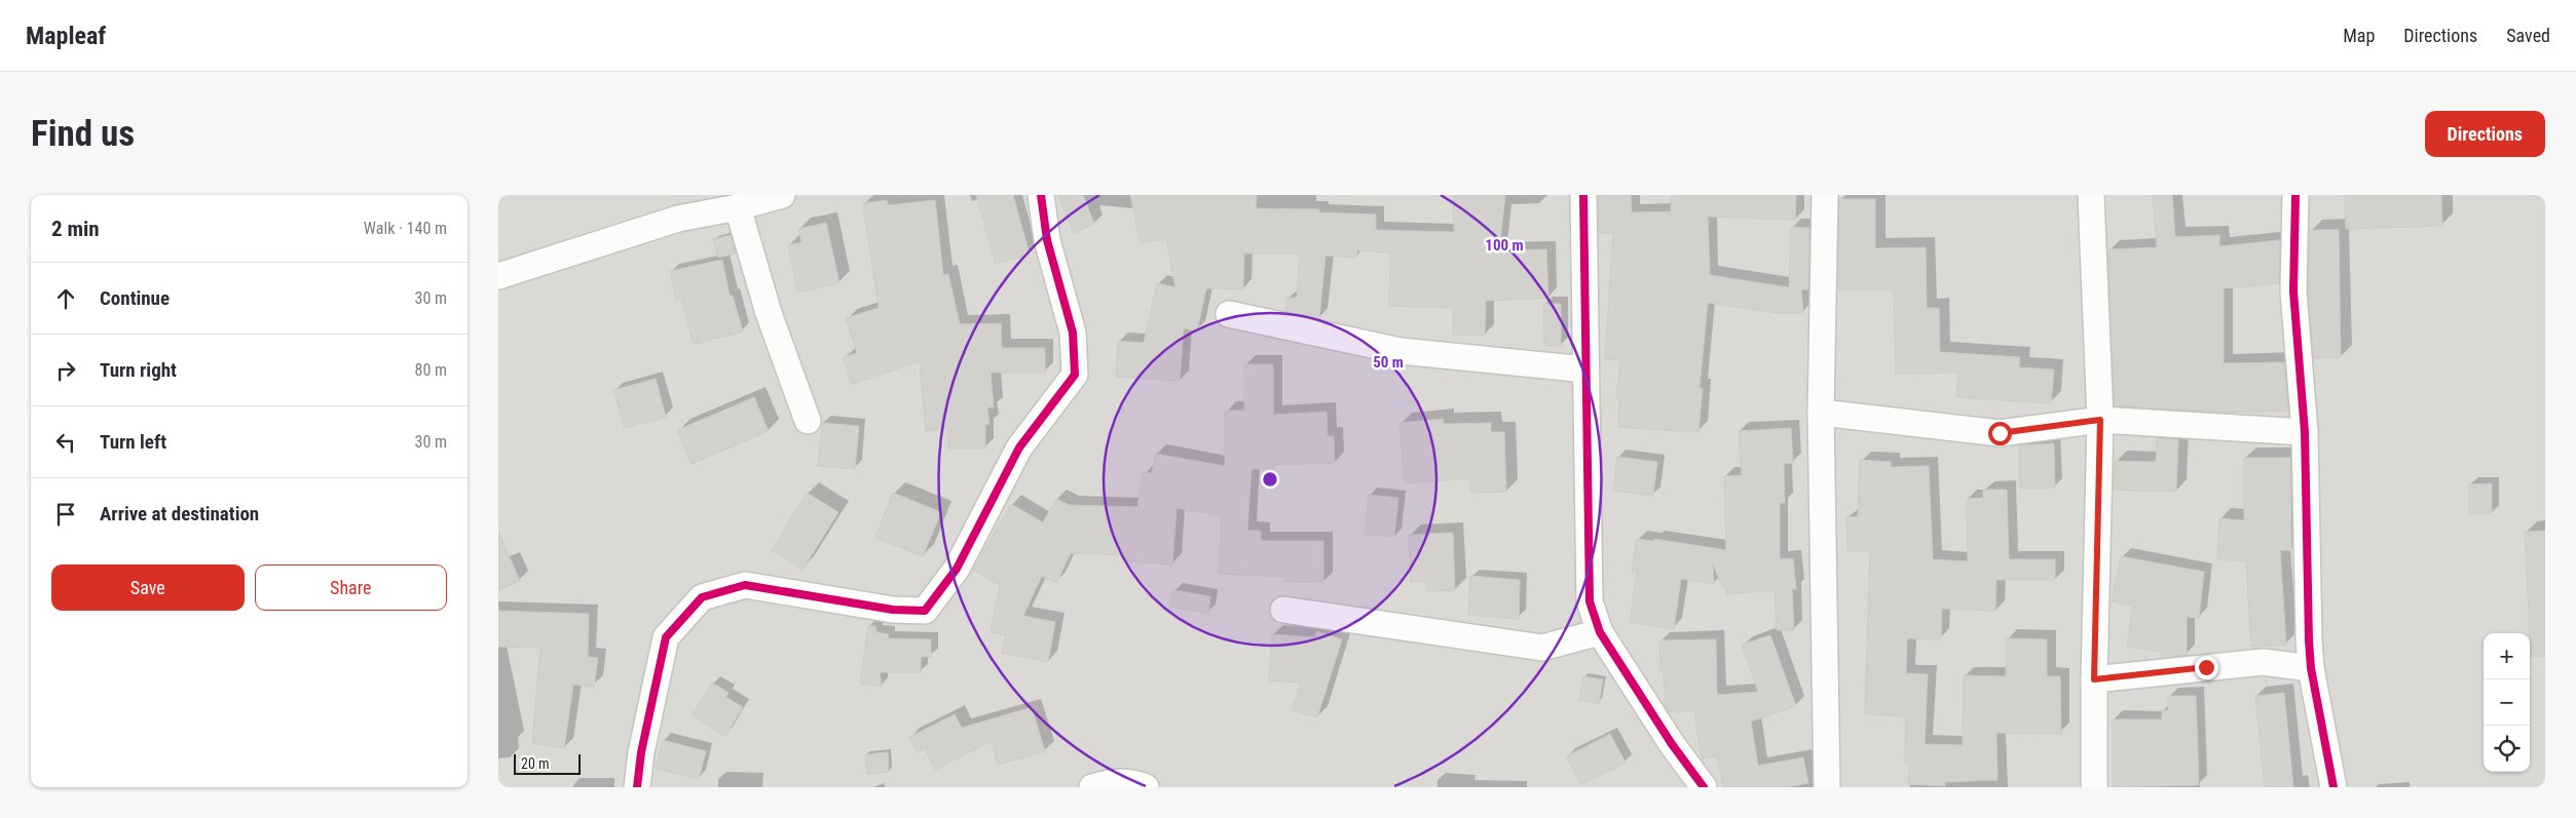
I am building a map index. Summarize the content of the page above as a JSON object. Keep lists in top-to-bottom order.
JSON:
{
  "scale_bar": "20 m",
  "page": {
    "header": "Mapleaf",
    "nav": ["Map", "Directions", "Saved"],
    "buttons": [
      "Directions",
      ["Save", "Share"]
    ],
    "title": "Find us",
    "heading": ["2 min", "Walk · 140 m"],
    "list": [
      ["Continue", "30 m"],
      ["Turn right", "80 m"],
      ["Turn left", "30 m"],
      "Arrive at destination"
    ],
    "map_buttons": ["+", "−"],
    "scale": "20 m"
  },
  "rings": ["100 m", "50 m"]
}
